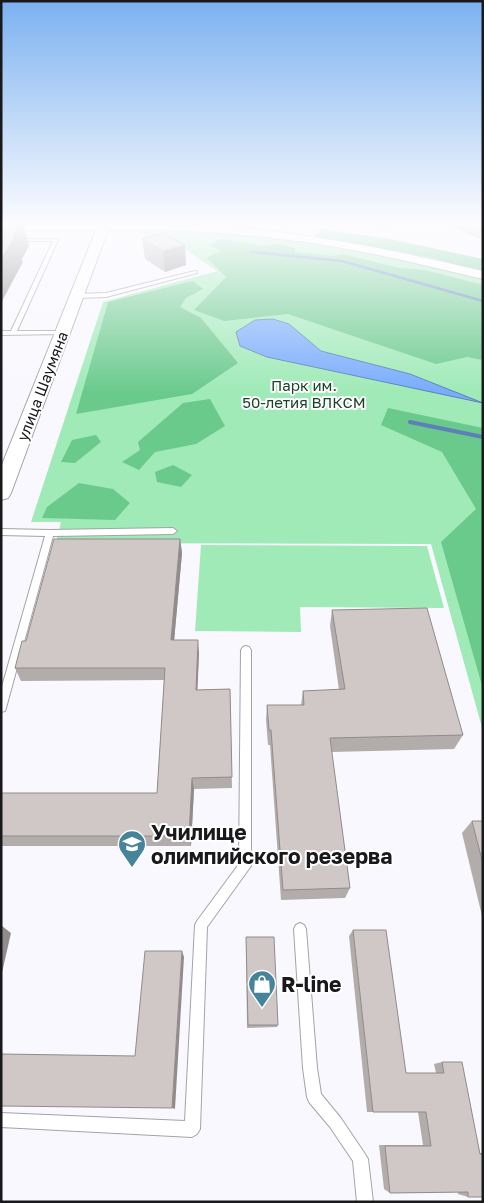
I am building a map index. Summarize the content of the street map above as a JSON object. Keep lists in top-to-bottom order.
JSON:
{
  "streets": {
    "street": ["улица Шаумяна"]
  },
  "parks": ["Парк им. 50-летия ВЛКСМ"],
  "places": {
    "school or university": ["Училище олимпийского резерва"],
    "shop": ["R-line"]
  }
}
